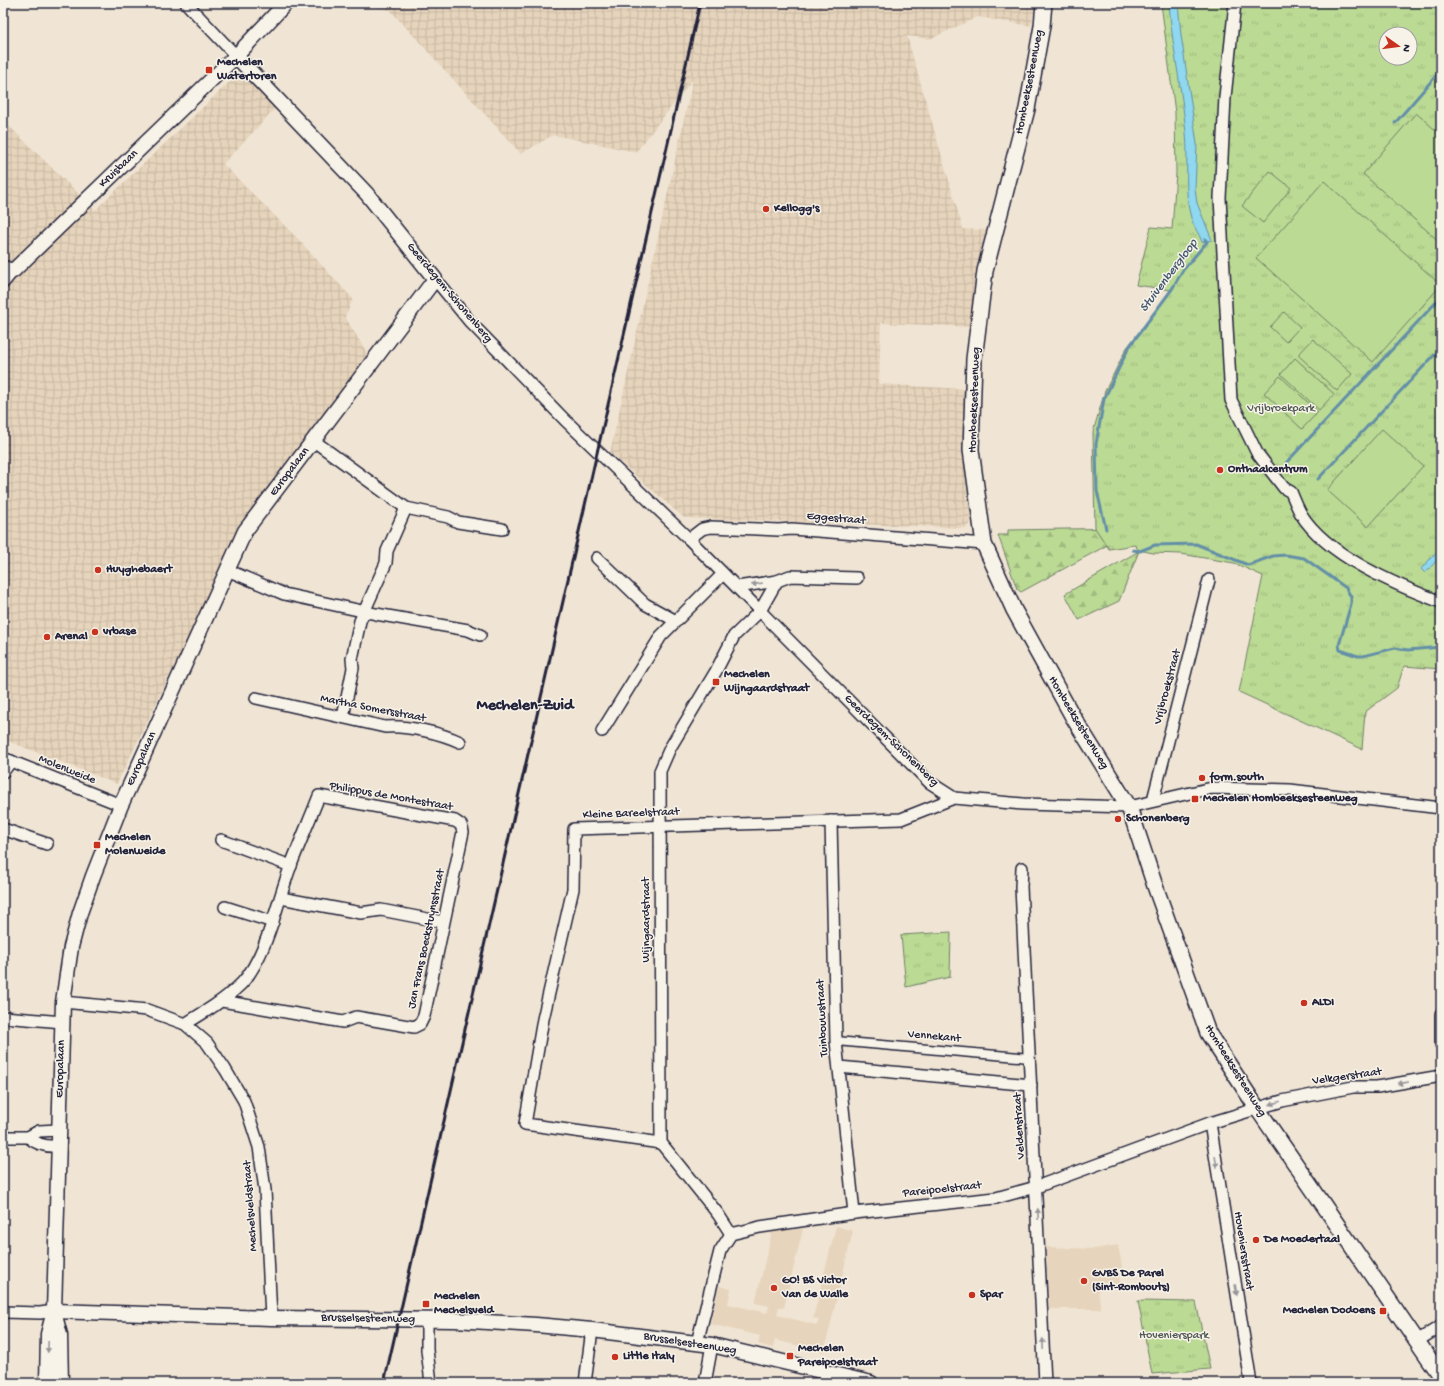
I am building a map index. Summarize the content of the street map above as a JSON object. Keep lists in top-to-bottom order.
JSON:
{
  "streets": {
    "main road": ["Hombeeksesteenweg"],
    "street": [
      "Kruisbaan",
      "Geerdegem-Schonenberg",
      "Europalaan",
      "Eggestraat",
      "Vrijbroekstraat",
      "Martha Somersstraat",
      "Molenweide",
      "Philippus de Montestraat",
      "Kleine Bareelstraat",
      "Wijngaardstraat",
      "Jan Frans Boeckstuynsstraat",
      "Tuinbouwstraat",
      "Vennekant",
      "Velkgerstraat",
      "Veldenstraat",
      "Pareipoelstraat",
      "Mechelsveldstraat",
      "Hoveniersstraat",
      "Brusselsesteenweg"
    ]
  },
  "crossings": [
    ["Hombeeksesteenweg", "Geerdegem-Schonenberg"],
    ["Hombeeksesteenweg", "Eggestraat"],
    ["Hombeeksesteenweg", "Velkgerstraat"],
    ["Hombeeksesteenweg", "Pareipoelstraat"],
    ["Kruisbaan", "Geerdegem-Schonenberg"],
    ["Geerdegem-Schonenberg", "Europalaan"],
    ["Geerdegem-Schonenberg", "Eggestraat"],
    ["Geerdegem-Schonenberg", "Vrijbroekstraat"],
    ["Geerdegem-Schonenberg", "Kleine Bareelstraat"],
    ["Geerdegem-Schonenberg", "Wijngaardstraat"],
    ["Europalaan", "Molenweide"],
    ["Europalaan", "Mechelsveldstraat"],
    ["Europalaan", "Brusselsesteenweg"],
    ["Philippus de Montestraat", "Jan Frans Boeckstuynsstraat"],
    ["Philippus de Montestraat", "Mechelsveldstraat"],
    ["Kleine Bareelstraat", "Wijngaardstraat"],
    ["Kleine Bareelstraat", "Tuinbouwstraat"],
    ["Tuinbouwstraat", "Vennekant"],
    ["Tuinbouwstraat", "Pareipoelstraat"],
    ["Vennekant", "Veldenstraat"],
    ["Velkgerstraat", "Pareipoelstraat"],
    ["Veldenstraat", "Pareipoelstraat"],
    ["Pareipoelstraat", "Hoveniersstraat"],
    ["Mechelsveldstraat", "Brusselsesteenweg"]
  ],
  "one_way": ["Velkgerstraat", "Veldenstraat", "Hoveniersstraat"],
  "districts": ["Mechelen-Zuid"],
  "water": ["Stuivenbergloop"],
  "parks": ["Vrijbroekpark", "Hovenierspark"],
  "places": {
    "transit": [
      "Mechelen Watertoren",
      "Mechelen Wijngaardstraat",
      "Mechelen Hombeeksesteenweg",
      "Mechelen Molenweide",
      "Mechelen Mechelsveld",
      "Mechelen Dodoens",
      "Mechelen Pareipoelstraat"
    ],
    "other": [
      "Kellogg's",
      "Onthaalcentrum",
      "Huyghebaert",
      "vrbase",
      "Arenal",
      "form.south",
      "Schonenberg",
      "ALDI",
      "De Moedertaal",
      "GVBS De Parel (Sint-Rombouts)",
      "GO! BS Victor Van de Walle",
      "Spar",
      "Little Italy"
    ]
  },
  "north": "right"
}
